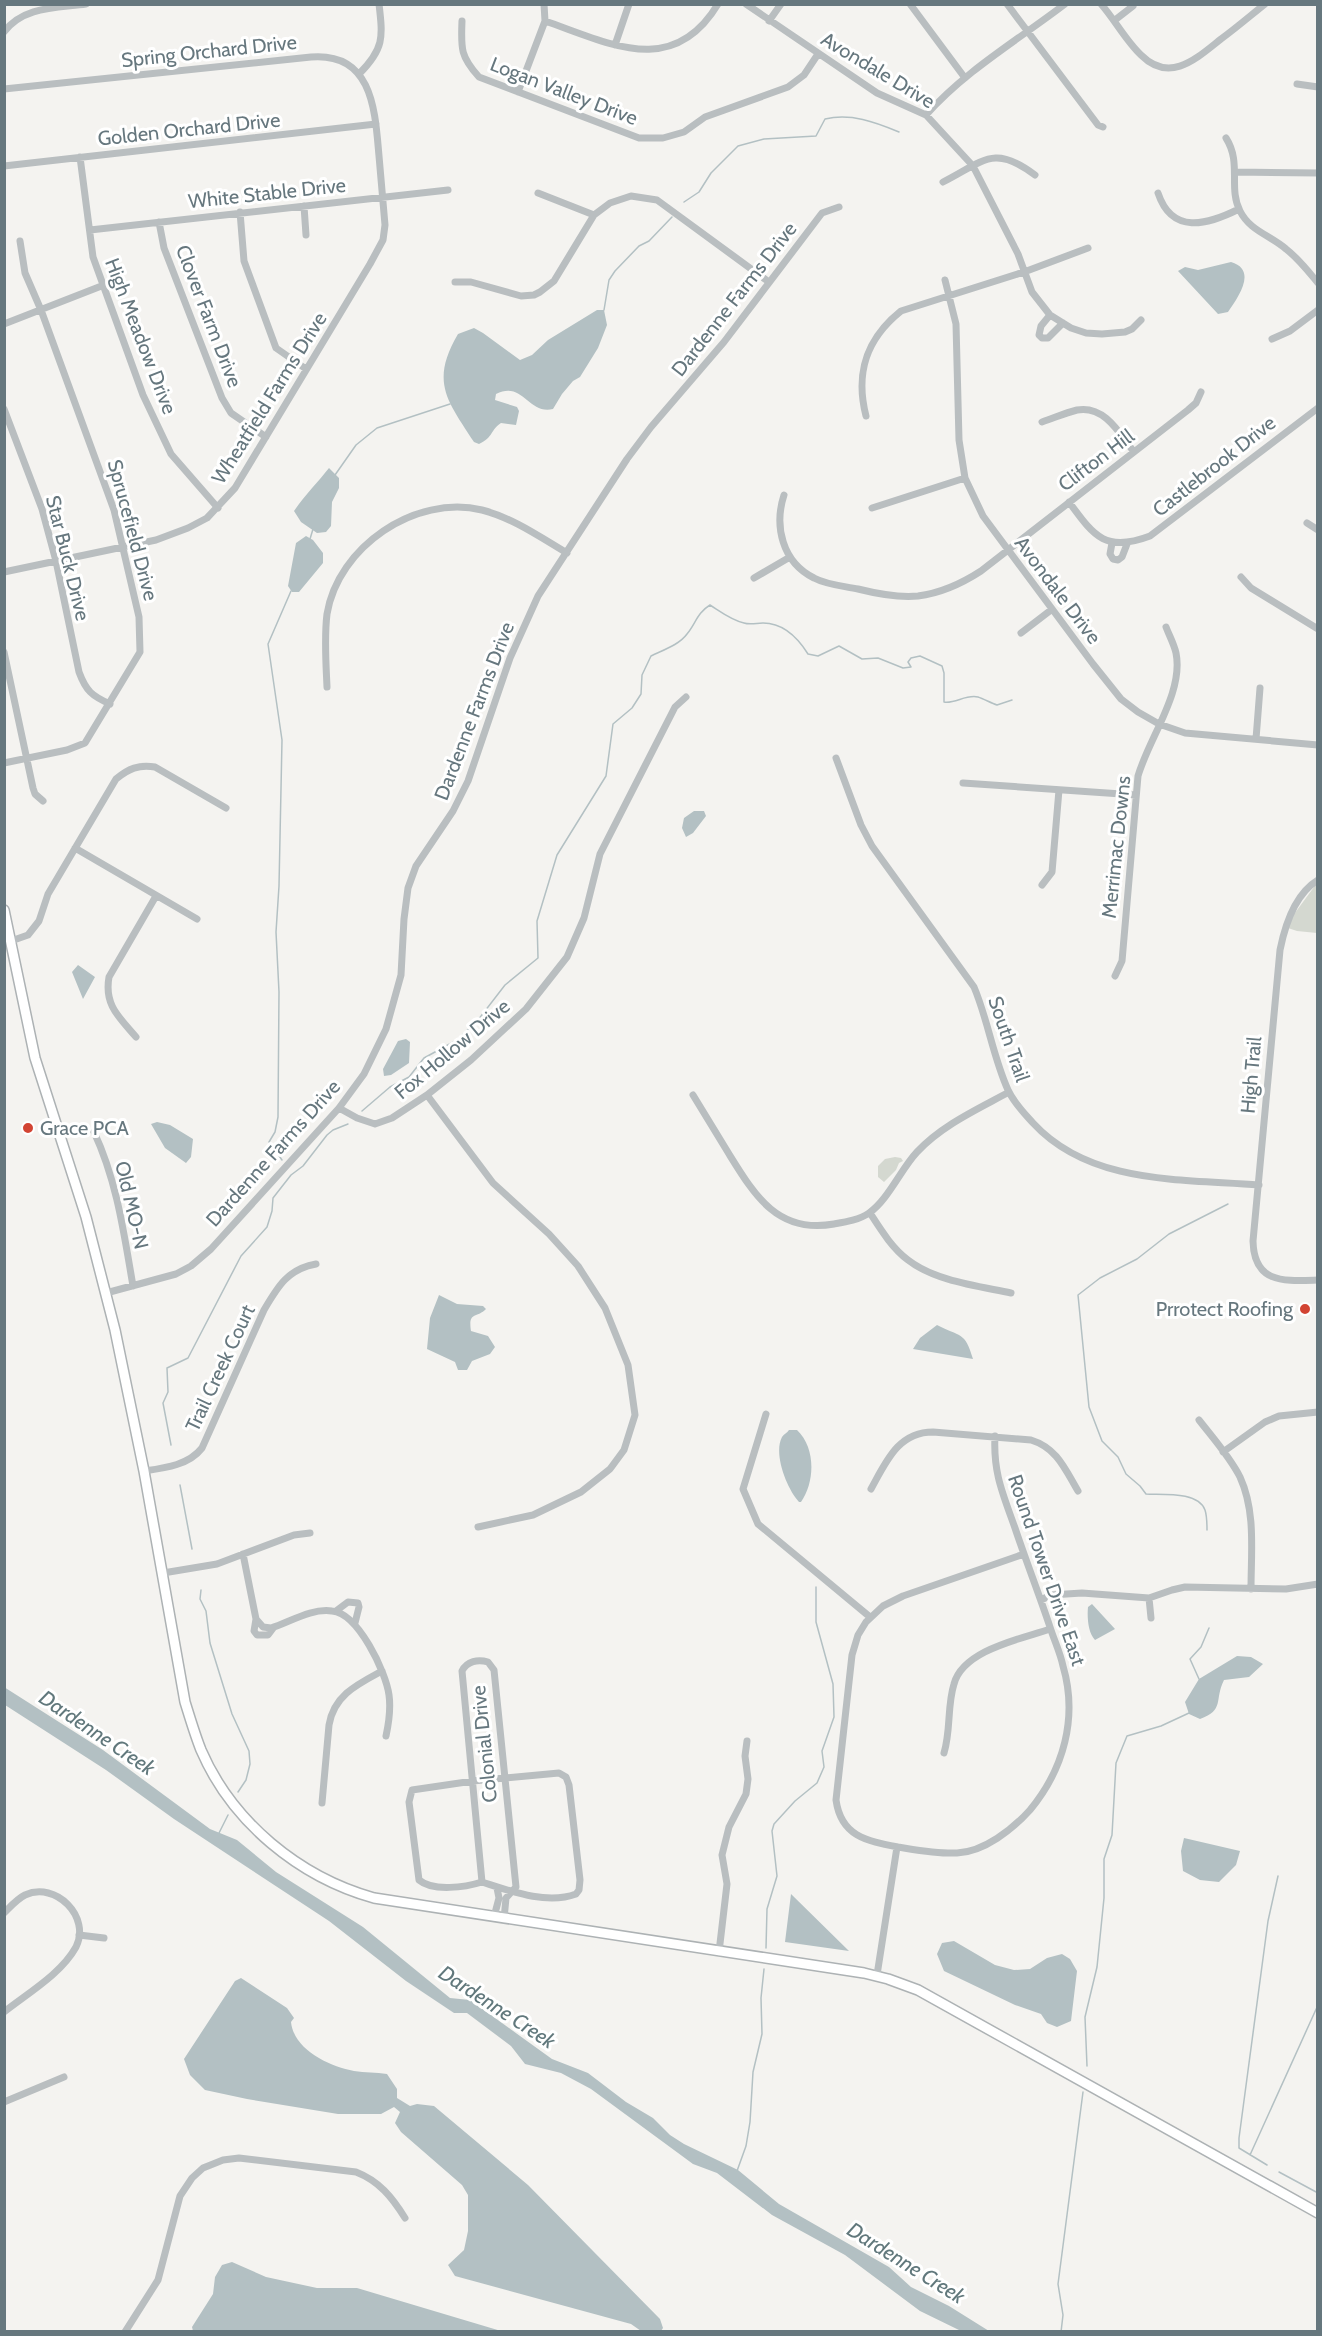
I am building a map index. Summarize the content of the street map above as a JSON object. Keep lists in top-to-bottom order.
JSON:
{
  "streets": {
    "street": [
      "Spring Orchard Drive",
      "Avondale Drive",
      "Logan Valley Drive",
      "Golden Orchard Drive",
      "White Stable Drive",
      "Dardenne Farms Drive",
      "Clover Farm Drive",
      "High Meadow Drive",
      "Wheatfield Farms Drive",
      "Clifton Hill",
      "Castlebrook Drive",
      "Sprucefield Drive",
      "Star Buck Drive",
      "Merrimac Downs",
      "South Trail",
      "Fox Hollow Drive",
      "High Trail",
      "Old MO-N",
      "Trail Creek Court",
      "Round Tower Drive East",
      "Colonial Drive"
    ]
  },
  "crossings": [
    ["Avondale Drive", "Logan Valley Drive"],
    ["Avondale Drive", "Clifton Hill"],
    ["Avondale Drive", "Merrimac Downs"],
    ["Golden Orchard Drive", "High Meadow Drive"],
    ["Golden Orchard Drive", "Wheatfield Farms Drive"],
    ["White Stable Drive", "Clover Farm Drive"],
    ["White Stable Drive", "High Meadow Drive"],
    ["White Stable Drive", "Wheatfield Farms Drive"],
    ["Dardenne Farms Drive", "Fox Hollow Drive"],
    ["Dardenne Farms Drive", "Old MO-N"],
    ["Clover Farm Drive", "Wheatfield Farms Drive"],
    ["High Meadow Drive", "Wheatfield Farms Drive"],
    ["Wheatfield Farms Drive", "Sprucefield Drive"],
    ["Wheatfield Farms Drive", "Star Buck Drive"],
    ["Clifton Hill", "Castlebrook Drive"],
    ["Sprucefield Drive", "Star Buck Drive"],
    ["South Trail", "High Trail"]
  ],
  "water": ["Dardenne Creek"],
  "places": ["Grace PCA", "Prrotect Roofing"]
}
